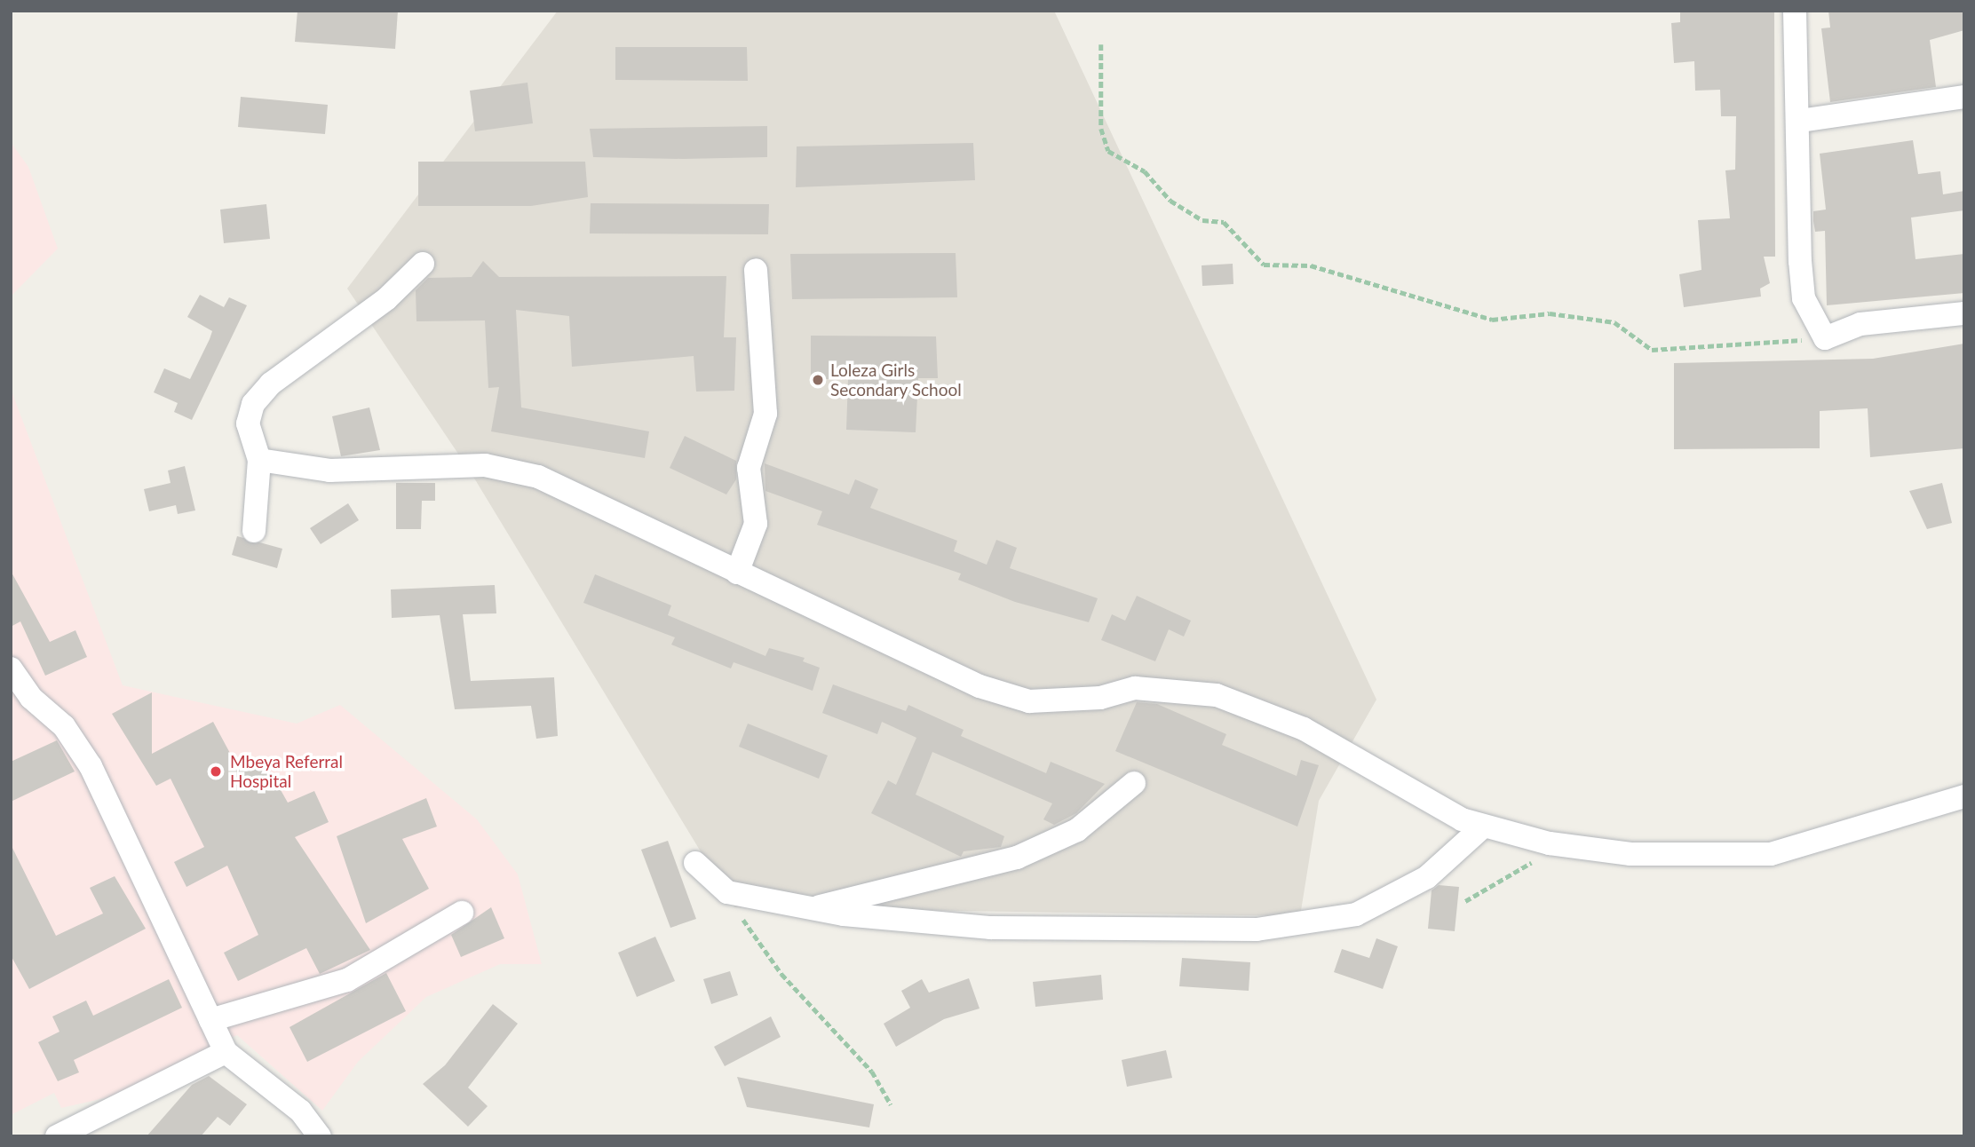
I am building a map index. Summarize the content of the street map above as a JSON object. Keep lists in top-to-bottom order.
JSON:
{
  "places": ["Loleza Girls Secondary School", "Mbeya Referral Hospital"]
}
